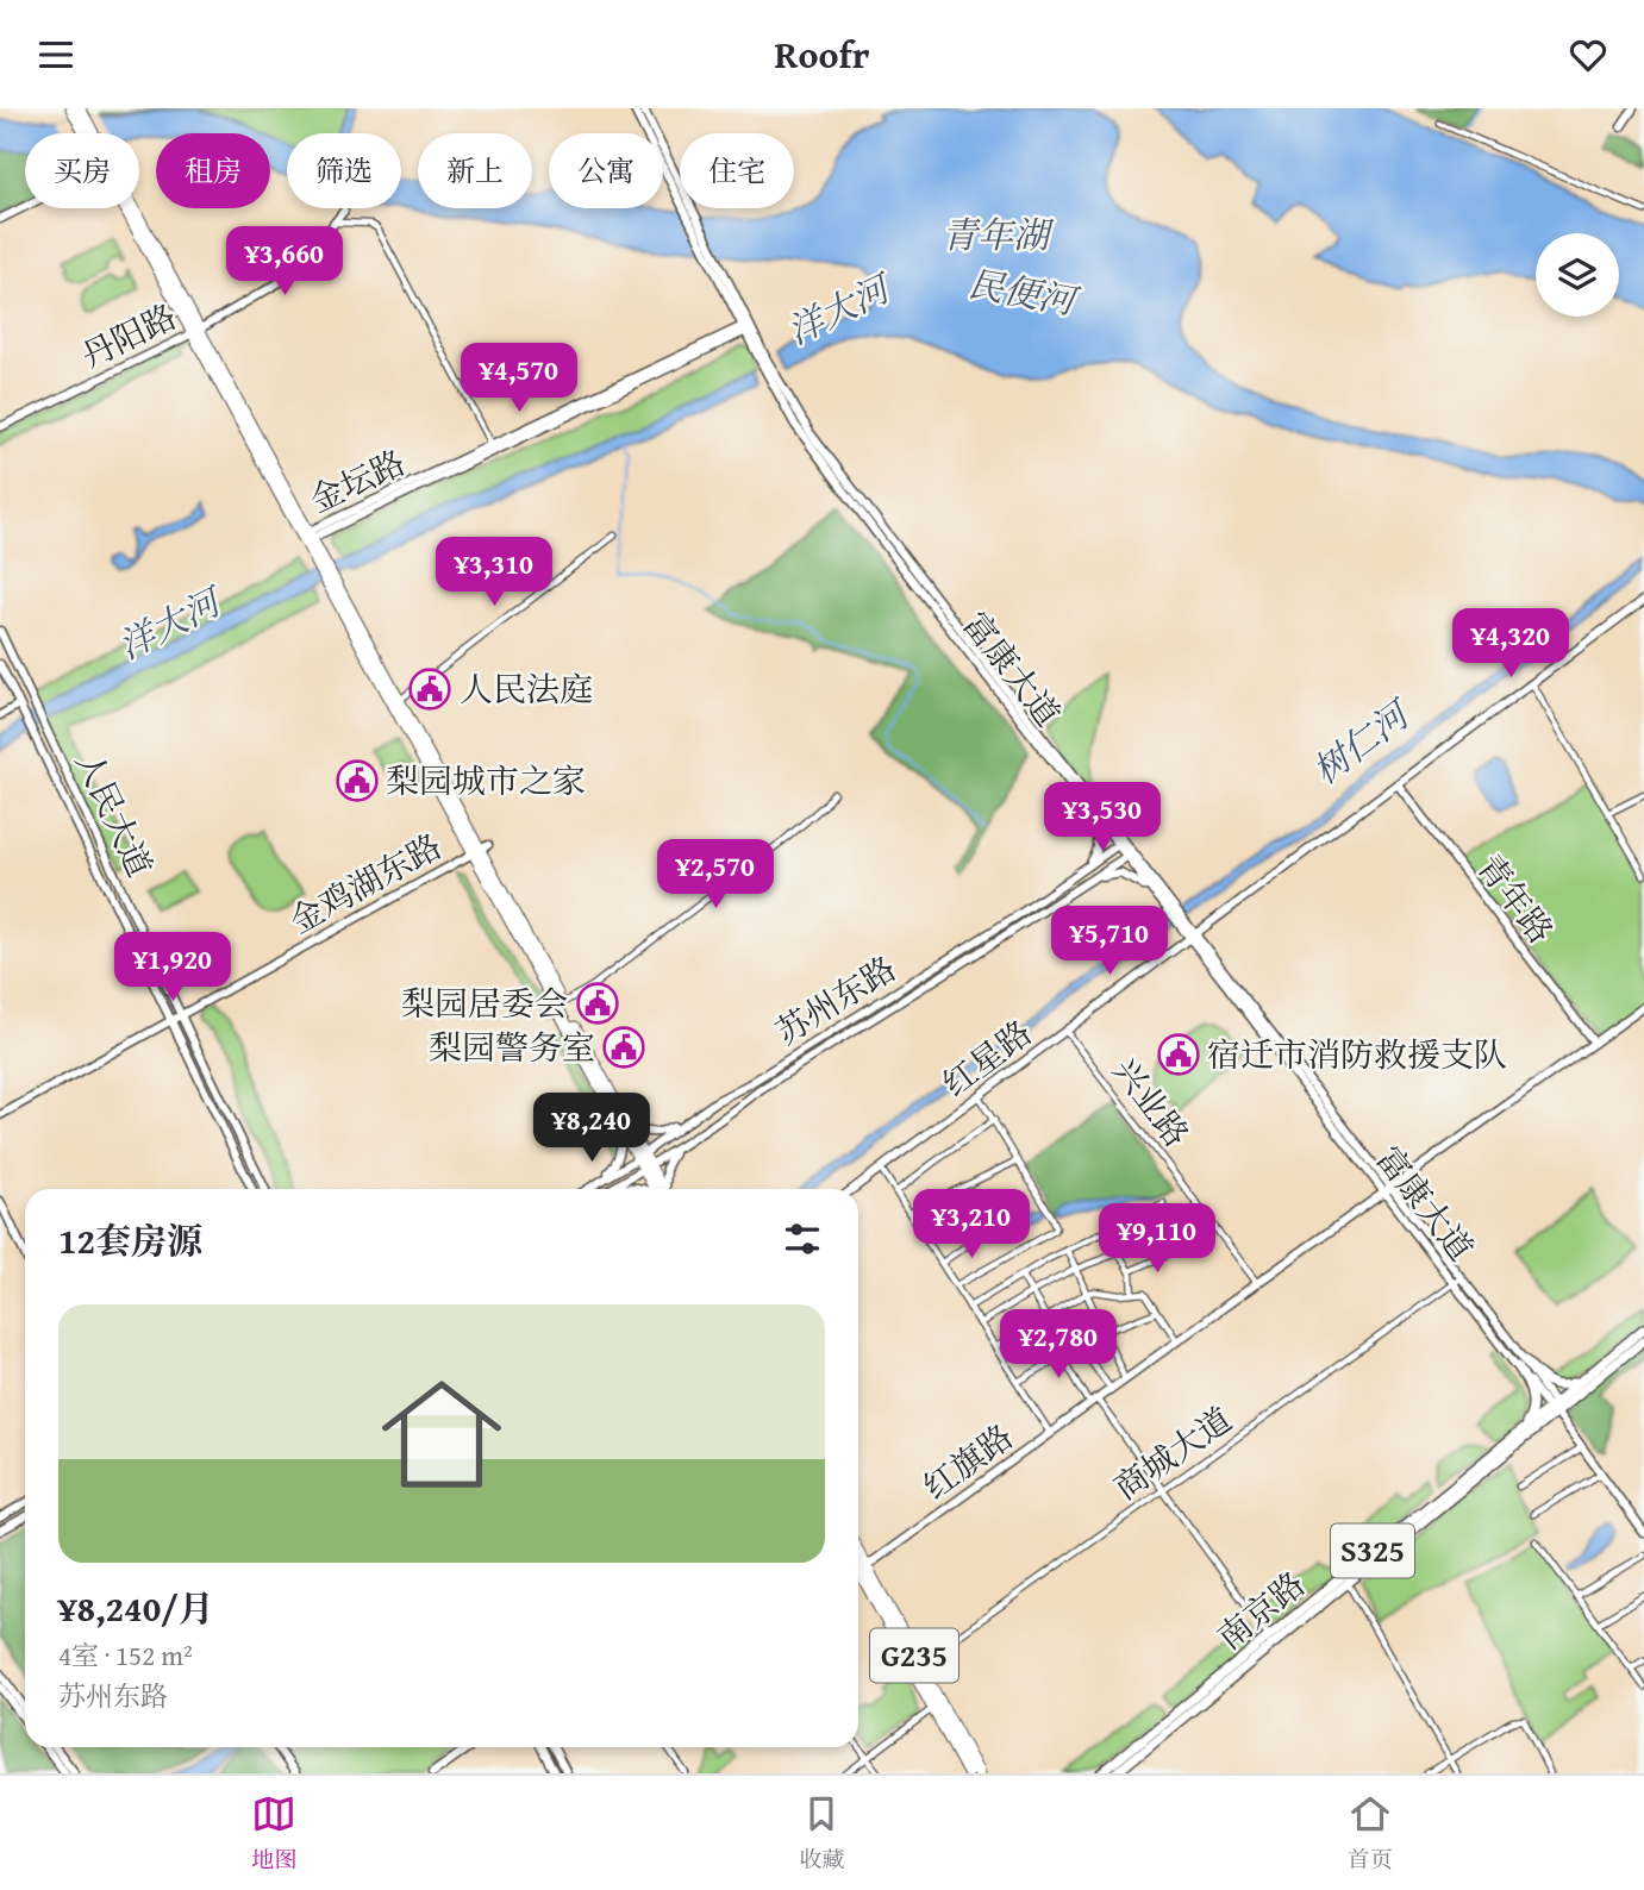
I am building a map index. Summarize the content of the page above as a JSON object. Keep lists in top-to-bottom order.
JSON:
{
  "streets": {
    "highway": ["G235"],
    "main road": ["S325", "南京路"],
    "street": [
      "丹阳路",
      "金坛路",
      "富康大道",
      "人民大道",
      "金鸡湖东路",
      "青年路",
      "苏州东路",
      "红星路",
      "兴业路",
      "商城大道",
      "红旗路"
    ]
  },
  "crossings": [
    ["金坛路", "富康大道"],
    ["富康大道", "苏州东路"],
    ["富康大道", "红星路"],
    ["富康大道", "商城大道"],
    ["富康大道", "红旗路"],
    ["富康大道", "南京路"],
    ["人民大道", "金鸡湖东路"],
    ["青年路", "红星路"],
    ["青年路", "红旗路"],
    ["红星路", "兴业路"],
    ["兴业路", "红旗路"],
    ["商城大道", "G235"],
    ["红旗路", "G235"]
  ],
  "water": [
    "青年湖",
    "民便河",
    "洋大河",
    "树仁河"
  ],
  "places": {
    "public building": [
      "人民法庭",
      "梨园城市之家",
      "梨园居委会",
      "梨园警务室",
      "宿迁市消防救援支队"
    ]
  },
  "page": {
    "header": "Roofr",
    "chip": [
      "买房",
      "租房",
      "筛选",
      "新上",
      "公寓",
      "住宅"
    ],
    "price": [
      "¥3,660",
      "¥4,570",
      "¥3,310",
      "¥4,320",
      "¥3,530",
      "¥2,570",
      "¥5,710",
      "¥1,920",
      "¥8,240",
      "¥3,210",
      "¥9,110",
      "¥2,780"
    ],
    "heading": "12套房源",
    "list": [
      {
        "name": "¥8,240/月",
        "note": "4室 · 152 m² · 苏州东路"
      }
    ],
    "tabs": ["地图", "收藏", "首页"]
  }
}
